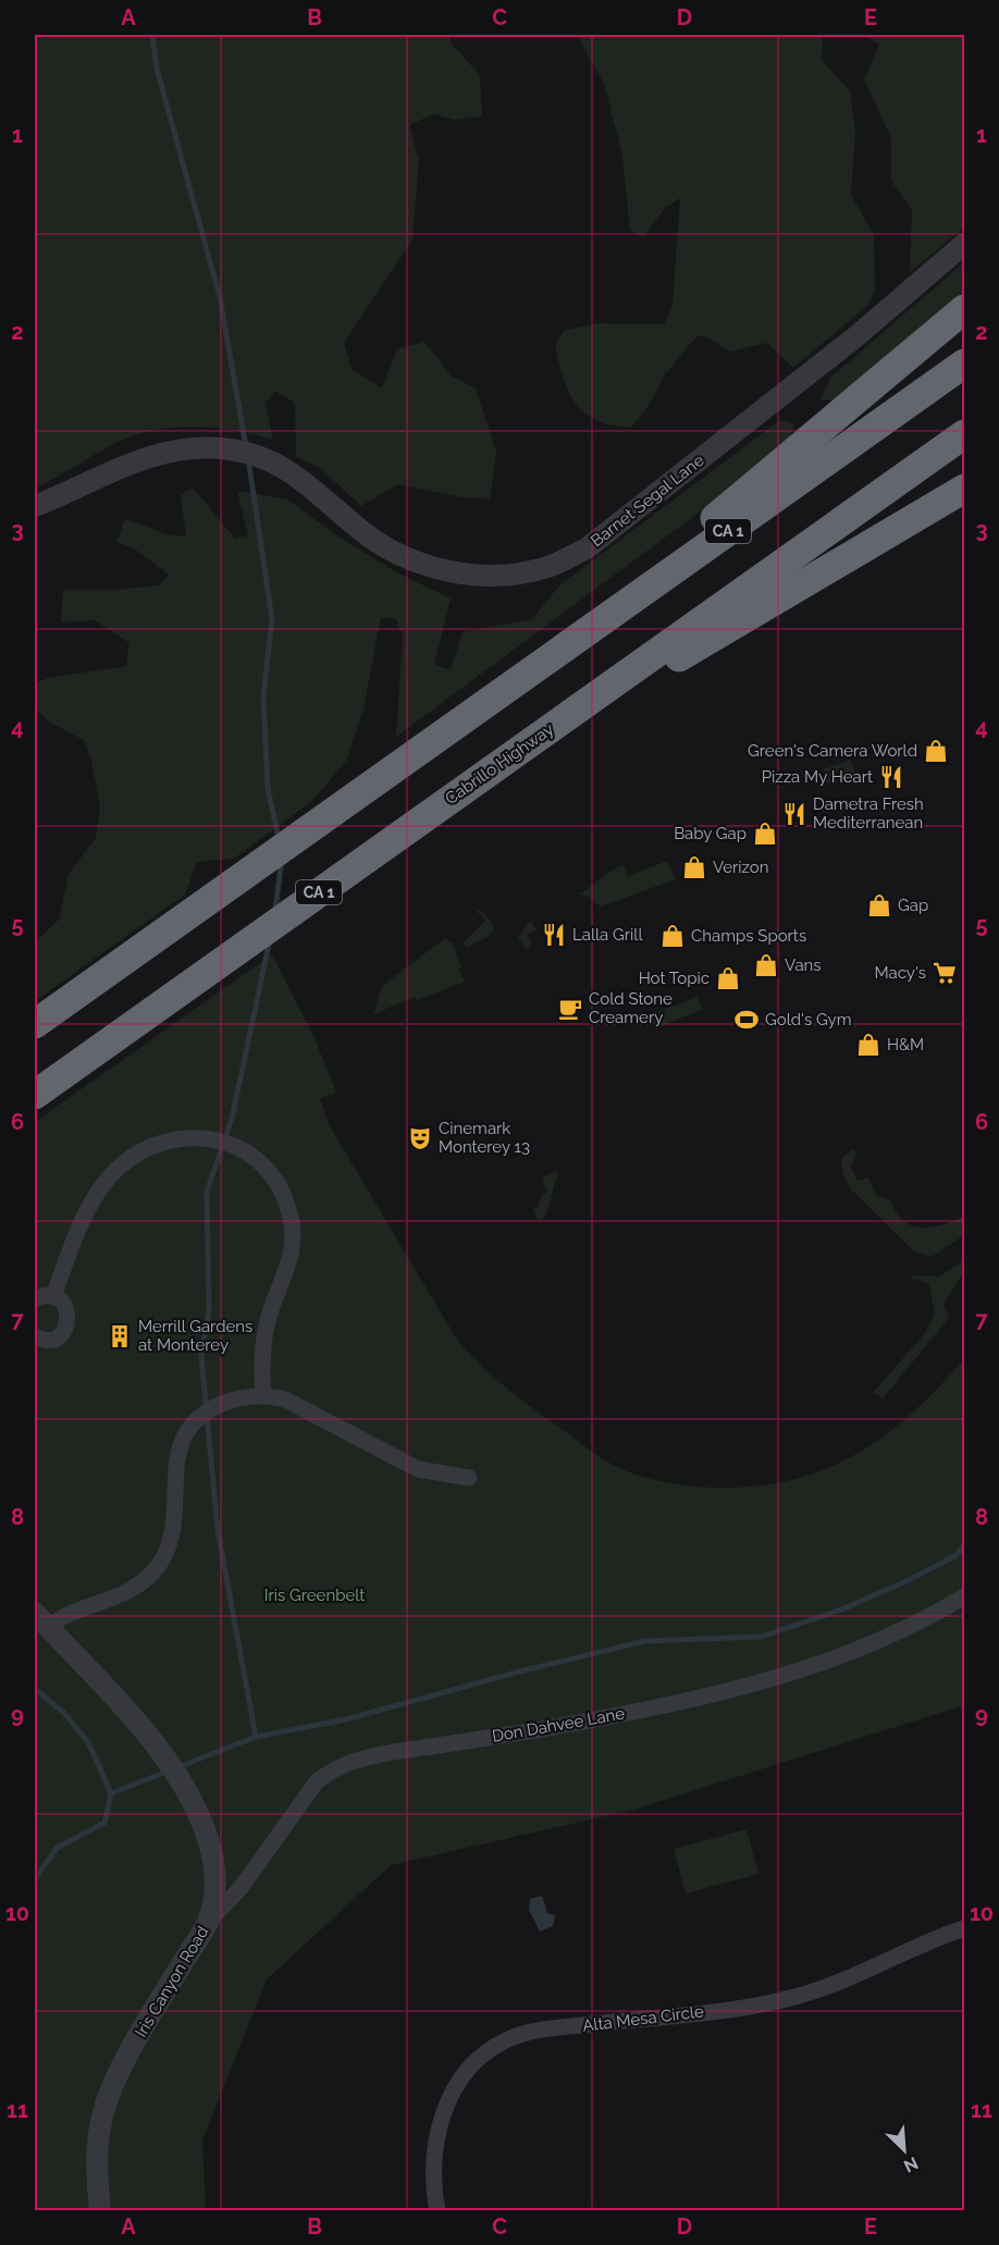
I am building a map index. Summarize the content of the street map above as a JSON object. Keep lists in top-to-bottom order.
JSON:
{
  "streets": {
    "highway": ["CA 1", "Cabrillo Highway"],
    "street": [
      "Barnet Segal Lane",
      "Don Dahvee Lane",
      "Iris Canyon Road",
      "Alta Mesa Circle"
    ]
  },
  "crossings": [
    ["Don Dahvee Lane", "Iris Canyon Road"]
  ],
  "parks": ["Iris Greenbelt"],
  "places": {
    "shop": [
      "Green's Camera World",
      "Baby Gap",
      "Verizon",
      "Gap",
      "Champs Sports",
      "Vans",
      "Hot Topic",
      "H&M"
    ],
    "restaurant": ["Pizza My Heart", "Dametra Fresh Mediterranean", "Lalla Grill"],
    "supermarket": ["Macy's"],
    "cafe": ["Cold Stone Creamery"],
    "sports": ["Gold's Gym"],
    "theatre": ["Cinemark Monterey 13"],
    "building": ["Merrill Gardens at Monterey"]
  },
  "north": "bottom right",
  "grid": {
    "columns": [
      "A",
      "B",
      "C",
      "D",
      "E"
    ],
    "rows": [
      "1",
      "2",
      "3",
      "4",
      "5",
      "6",
      "7",
      "8",
      "9",
      "10",
      "11"
    ]
  }
}
